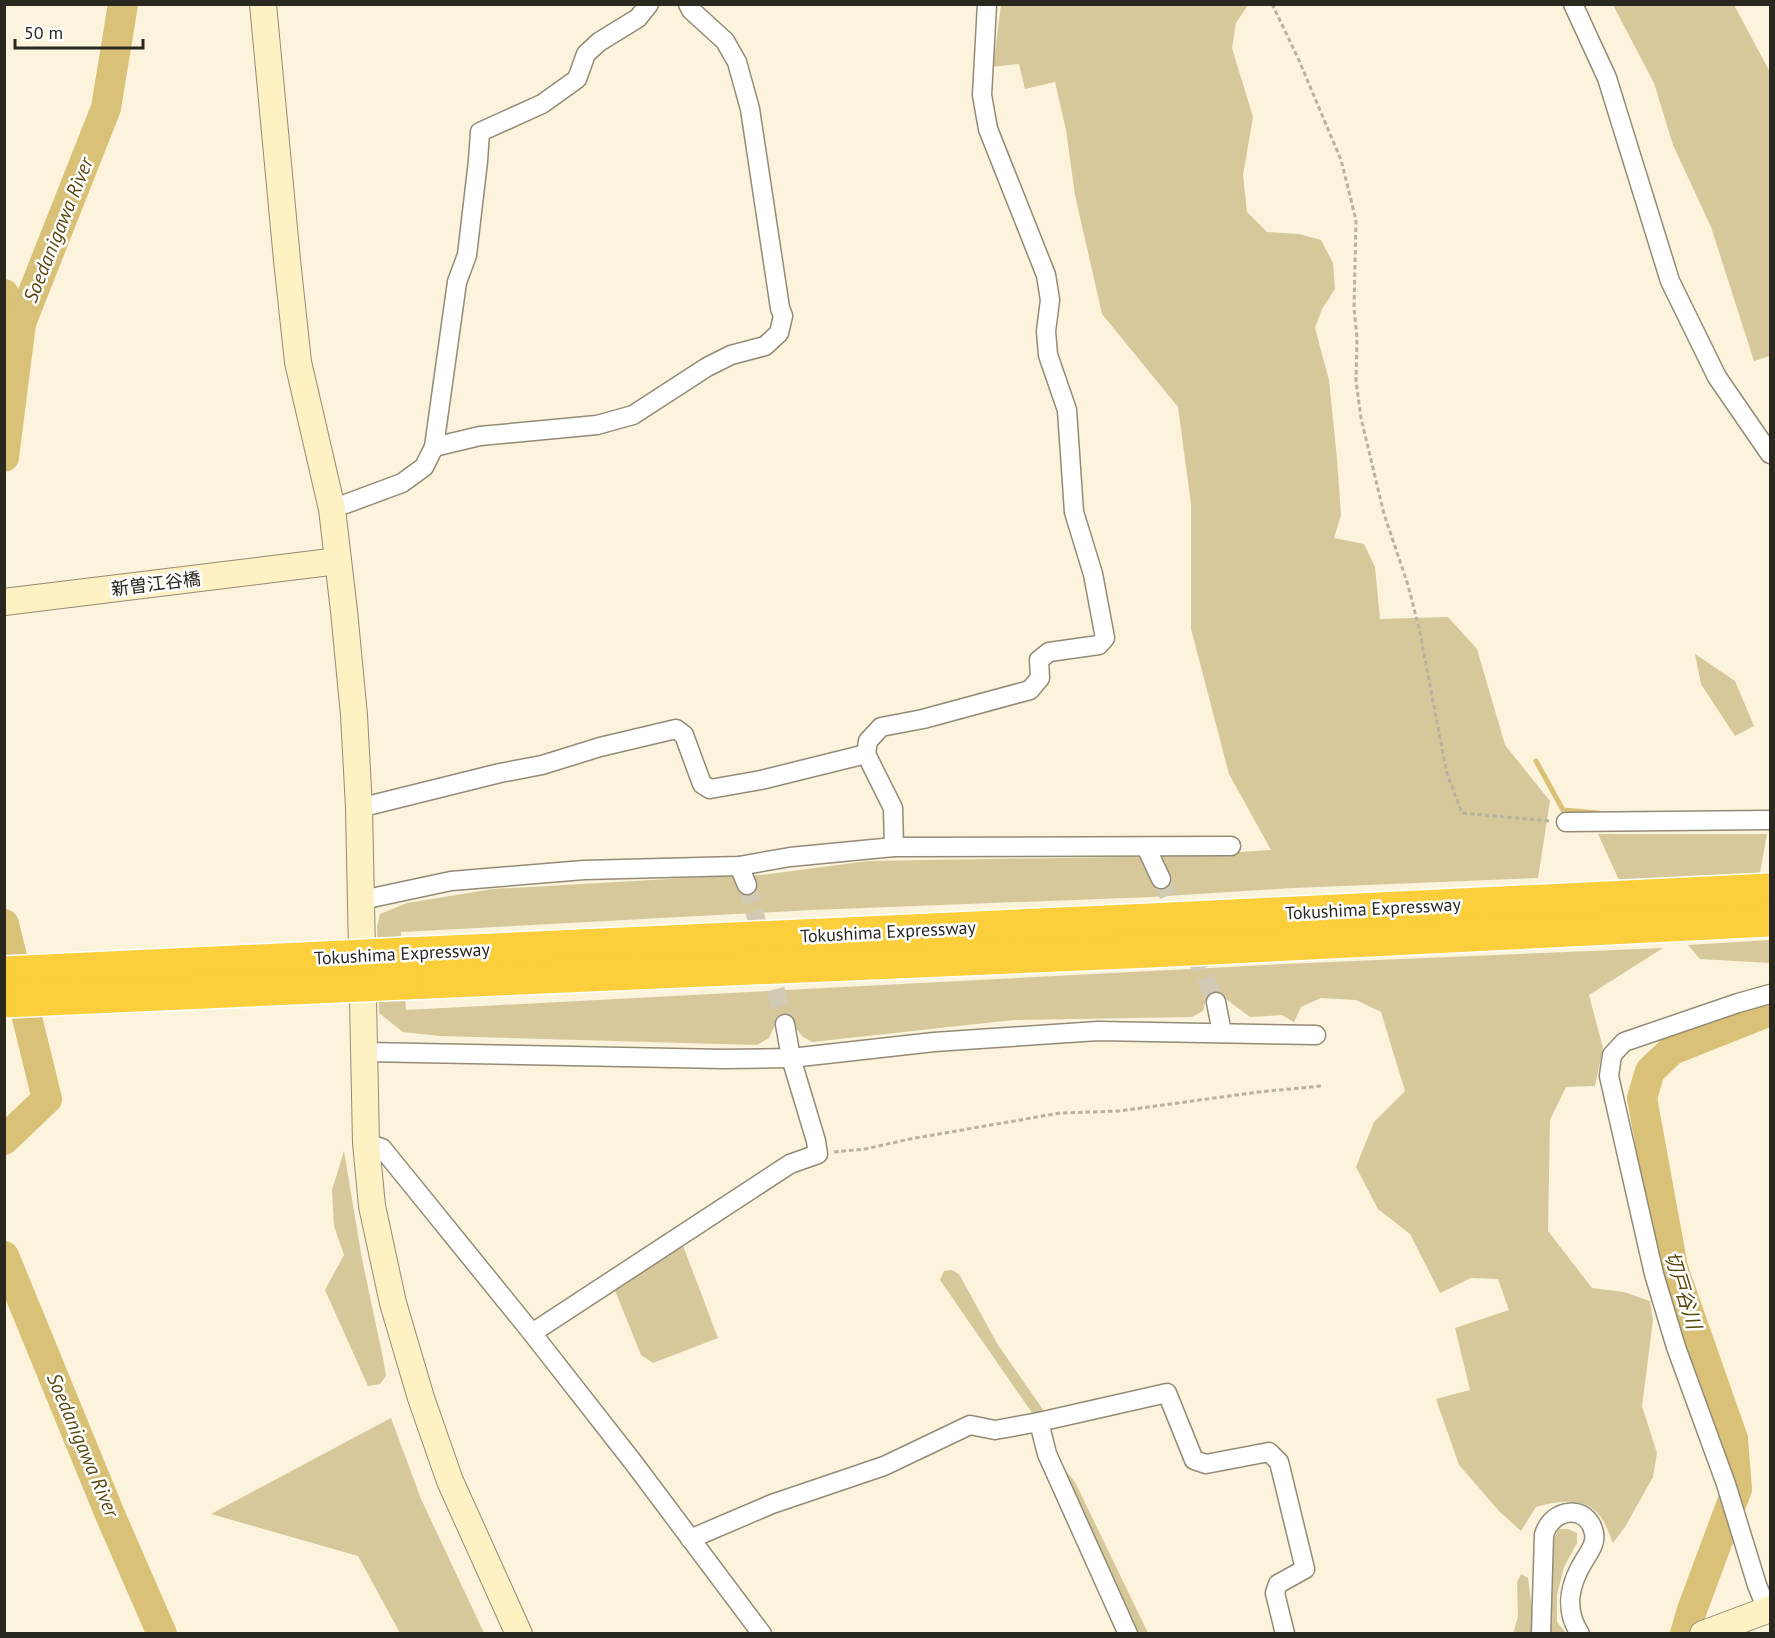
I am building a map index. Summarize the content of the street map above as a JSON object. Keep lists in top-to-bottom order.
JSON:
{
  "streets": {
    "highway": ["Tokushima Expressway"],
    "street": ["新曽江谷橋"]
  },
  "water": ["Soedanigawa River", "切戸谷川"],
  "scale_bar": "50 m"
}
